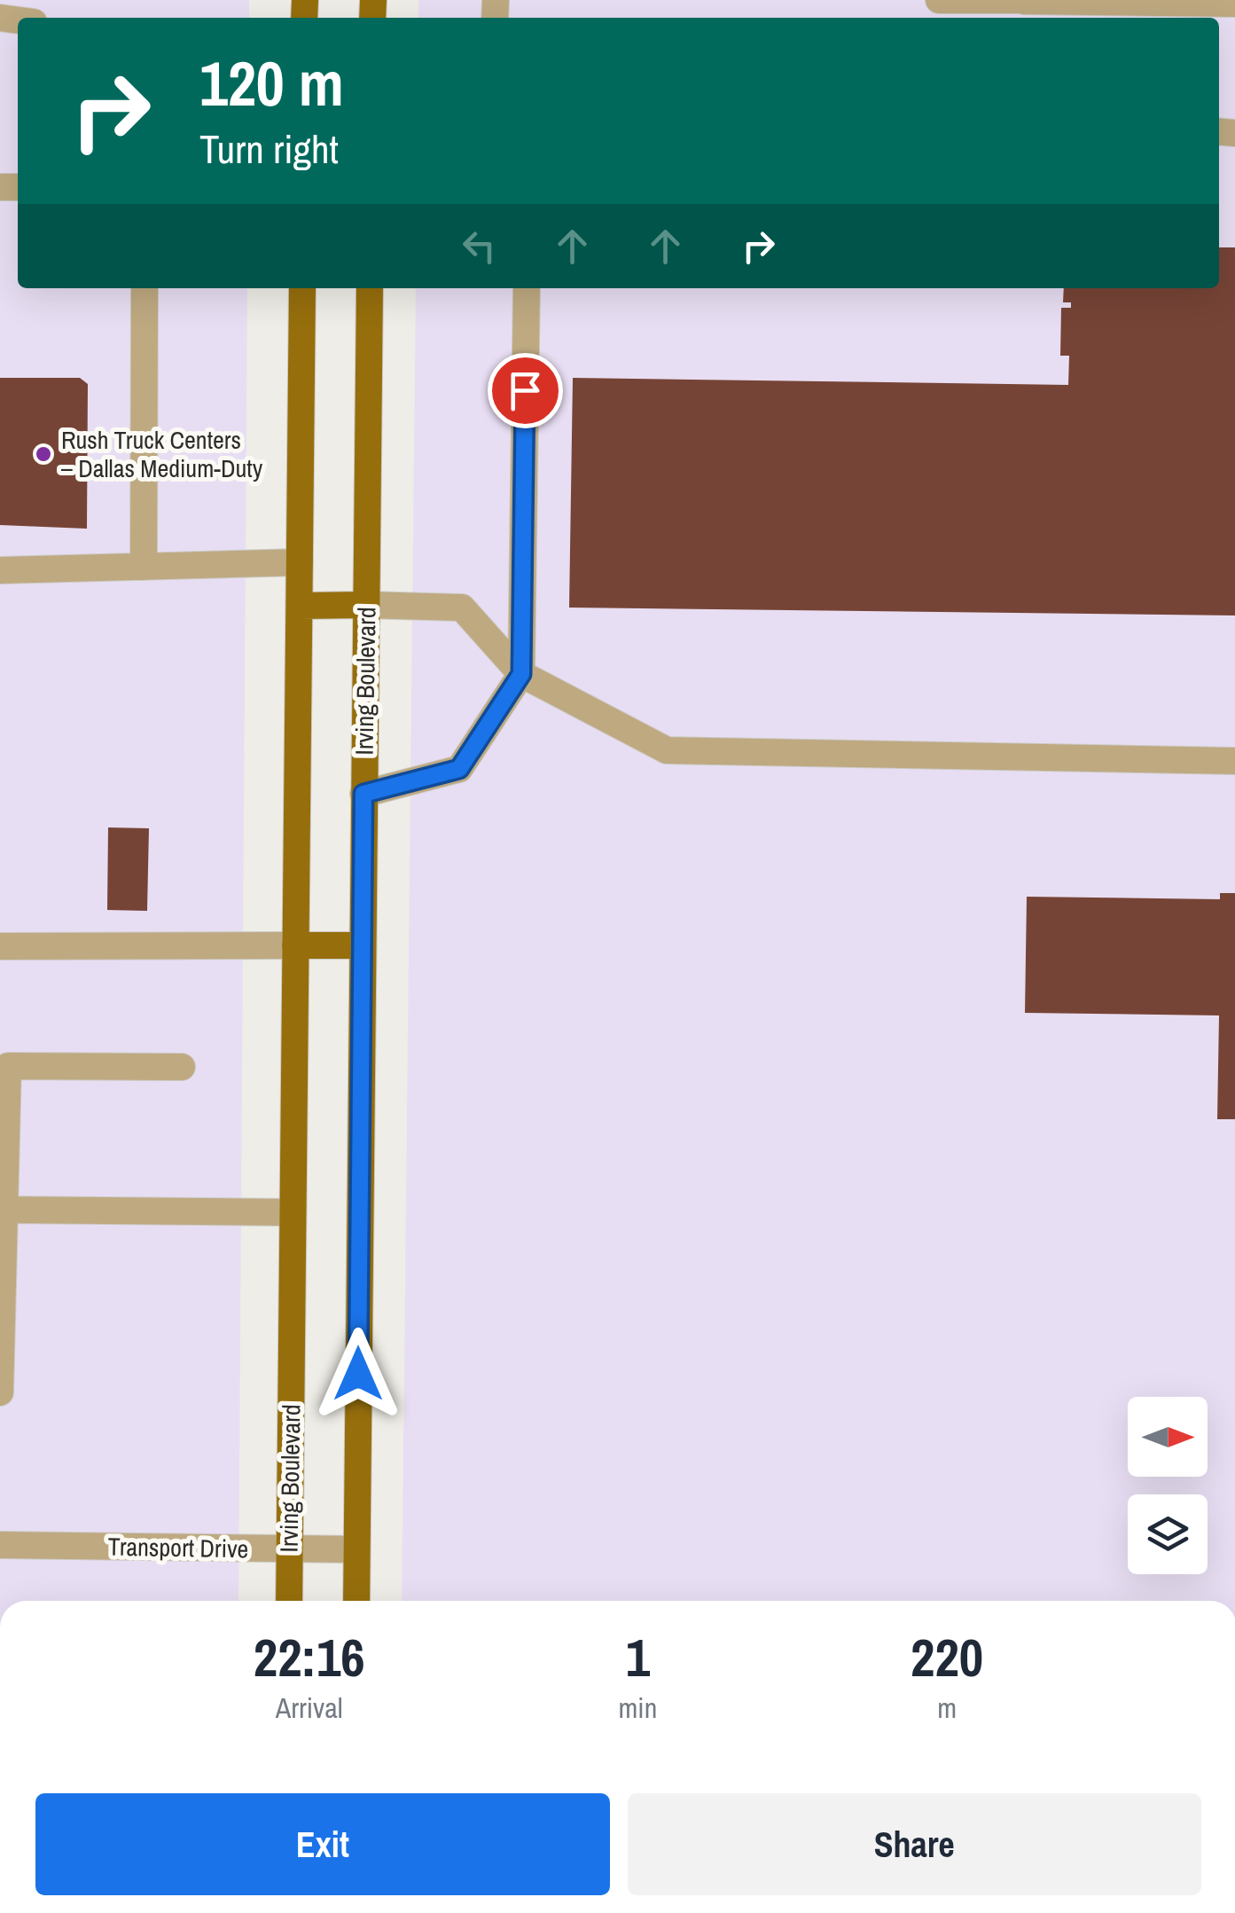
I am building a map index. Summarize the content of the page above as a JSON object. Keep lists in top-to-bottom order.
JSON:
{
  "streets": {
    "main road": ["Irving Boulevard"],
    "street": ["Transport Drive"]
  },
  "crossings": [
    ["Irving Boulevard", "Transport Drive"]
  ],
  "places": ["Rush Truck Centers – Dallas Medium-Duty"],
  "north": "right",
  "page": {
    "turn": ["120 m", "Turn right"],
    "eta": [
      "22:16",
      "Arrival",
      "1",
      "min",
      "220",
      "m"
    ],
    "buttons": ["Exit", "Share"]
  }
}
